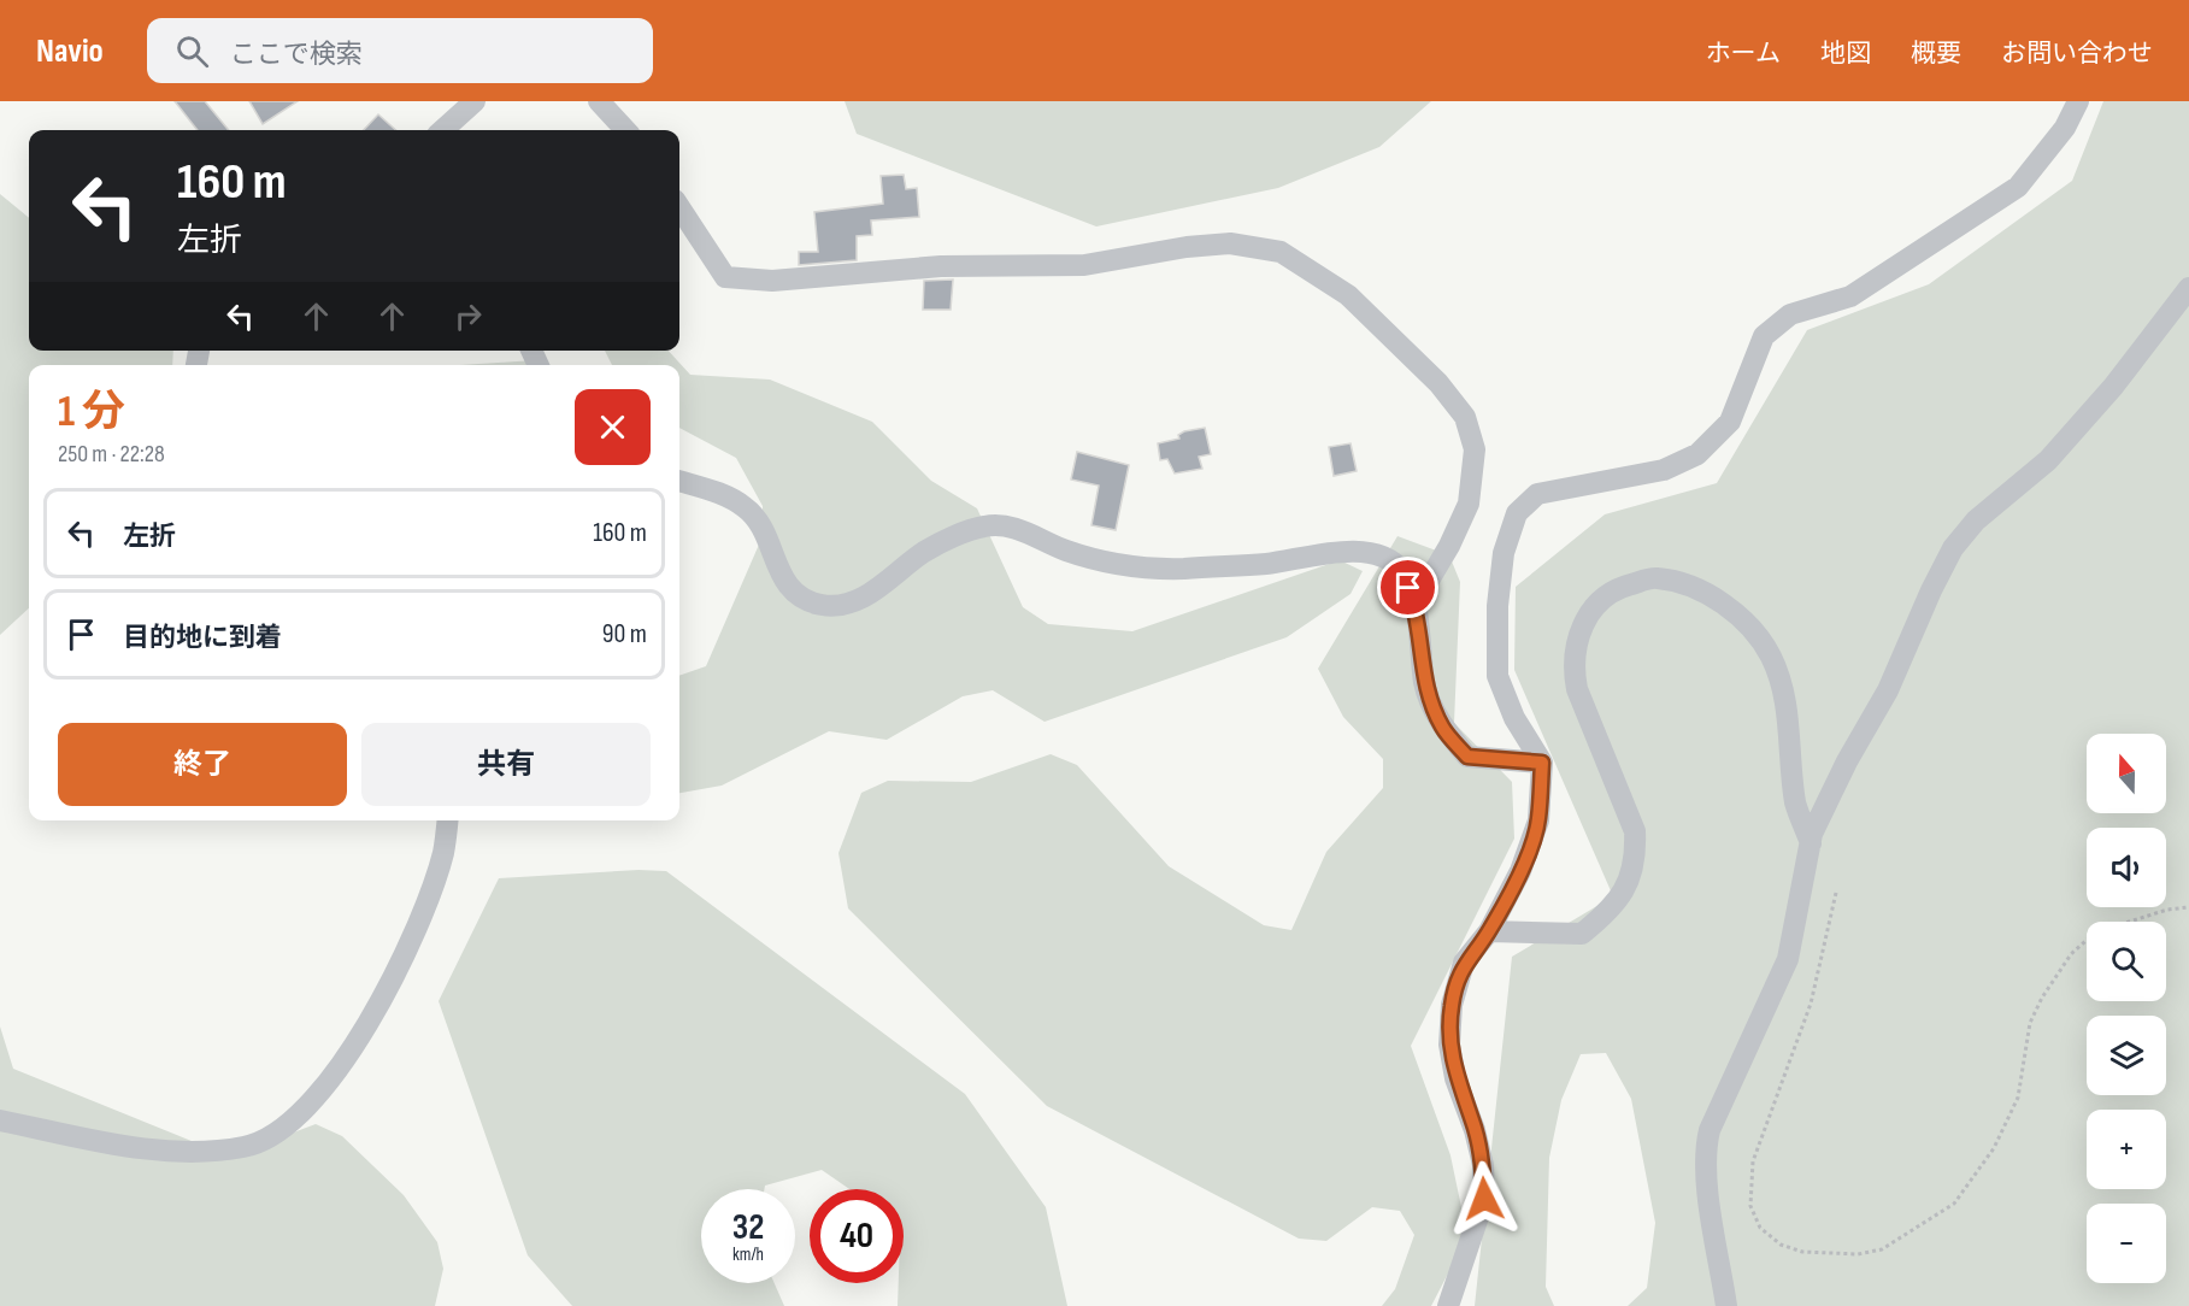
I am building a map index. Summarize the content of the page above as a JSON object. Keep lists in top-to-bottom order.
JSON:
{
  "north": "top",
  "page": {
    "header": "Navio",
    "search": "ここで検索",
    "nav": [
      "ホーム",
      "地図",
      "概要",
      "お問い合わせ"
    ],
    "turn": ["160 m", "左折"],
    "heading": ["1 分", "250 m · 22:28"],
    "list": [
      {
        "name": "左折",
        "value": "160 m"
      },
      {
        "name": "目的地に到着",
        "value": "90 m"
      }
    ],
    "buttons": ["終了", "共有"],
    "map_buttons": ["+", "−"],
    "speed": "32 km/h",
    "limit": "40"
  }
}
